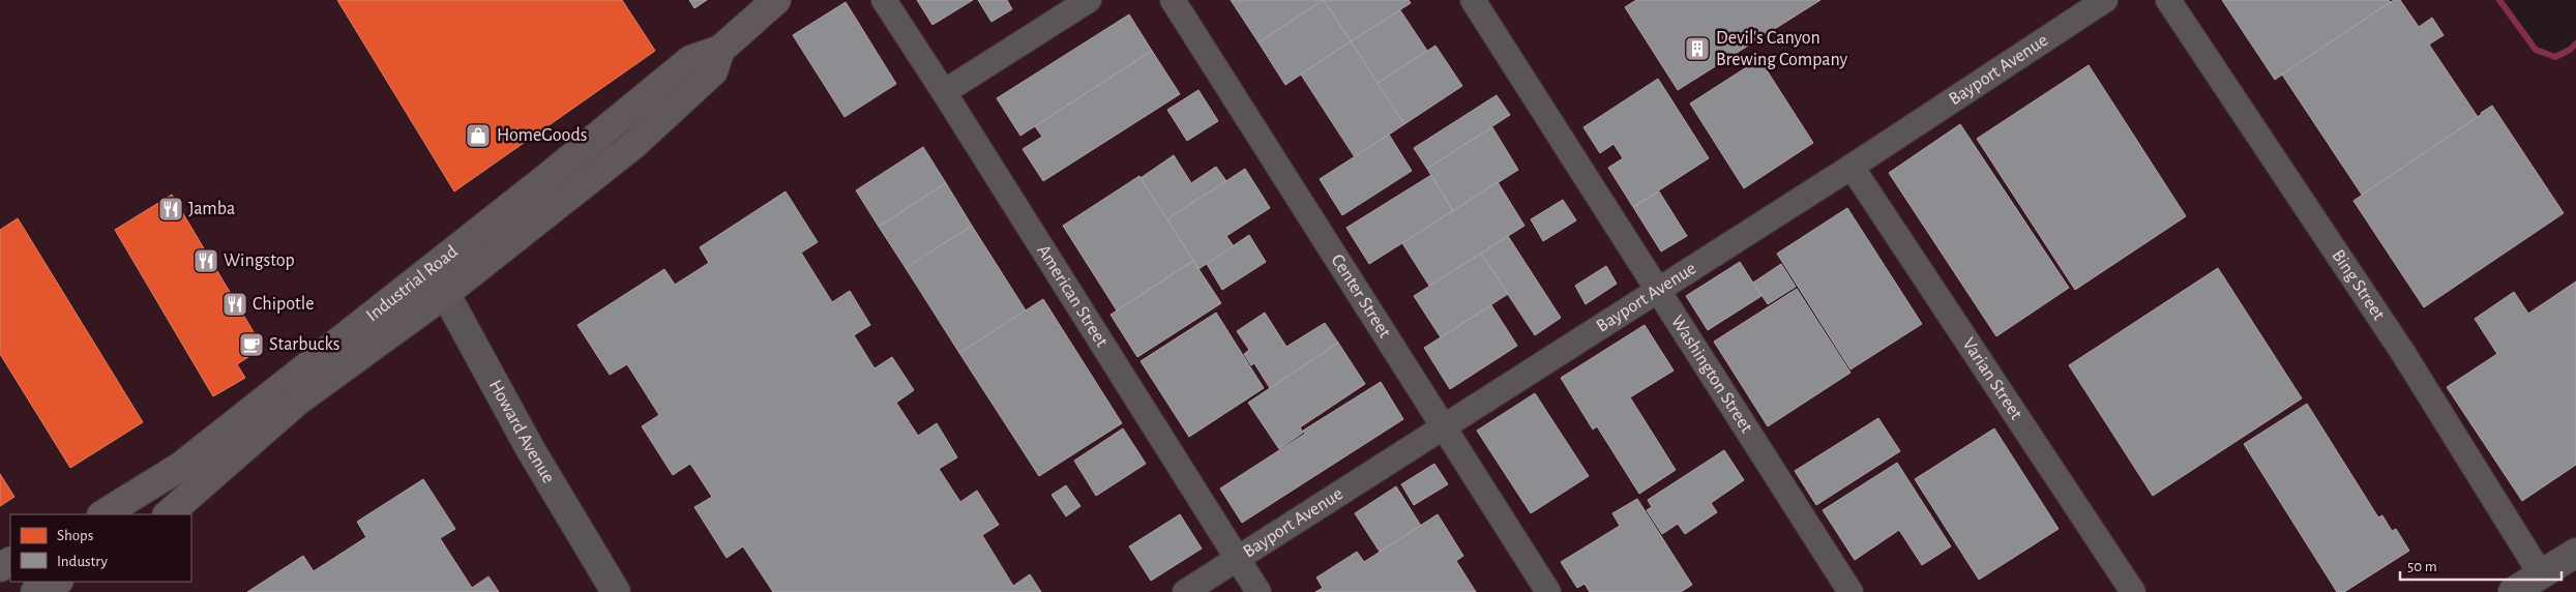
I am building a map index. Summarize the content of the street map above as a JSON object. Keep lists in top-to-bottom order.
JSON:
{
  "streets": {
    "main road": ["Industrial Road"],
    "street": [
      "Bayport Avenue",
      "Bing Street",
      "American Street",
      "Center Street",
      "Washington Street",
      "Varian Street",
      "Howard Avenue"
    ]
  },
  "crossings": [
    ["Bayport Avenue", "American Street"],
    ["Bayport Avenue", "Center Street"],
    ["Bayport Avenue", "Washington Street"],
    ["Bayport Avenue", "Varian Street"],
    ["Industrial Road", "Howard Avenue"]
  ],
  "places": {
    "building": ["Devil's Canyon Brewing Company"],
    "shop": ["HomeGoods"],
    "restaurant": ["Jamba", "Wingstop", "Chipotle"],
    "cafe": ["Starbucks"]
  },
  "legend": ["Shops", "Industry"],
  "scale_bar": "50 m"
}
